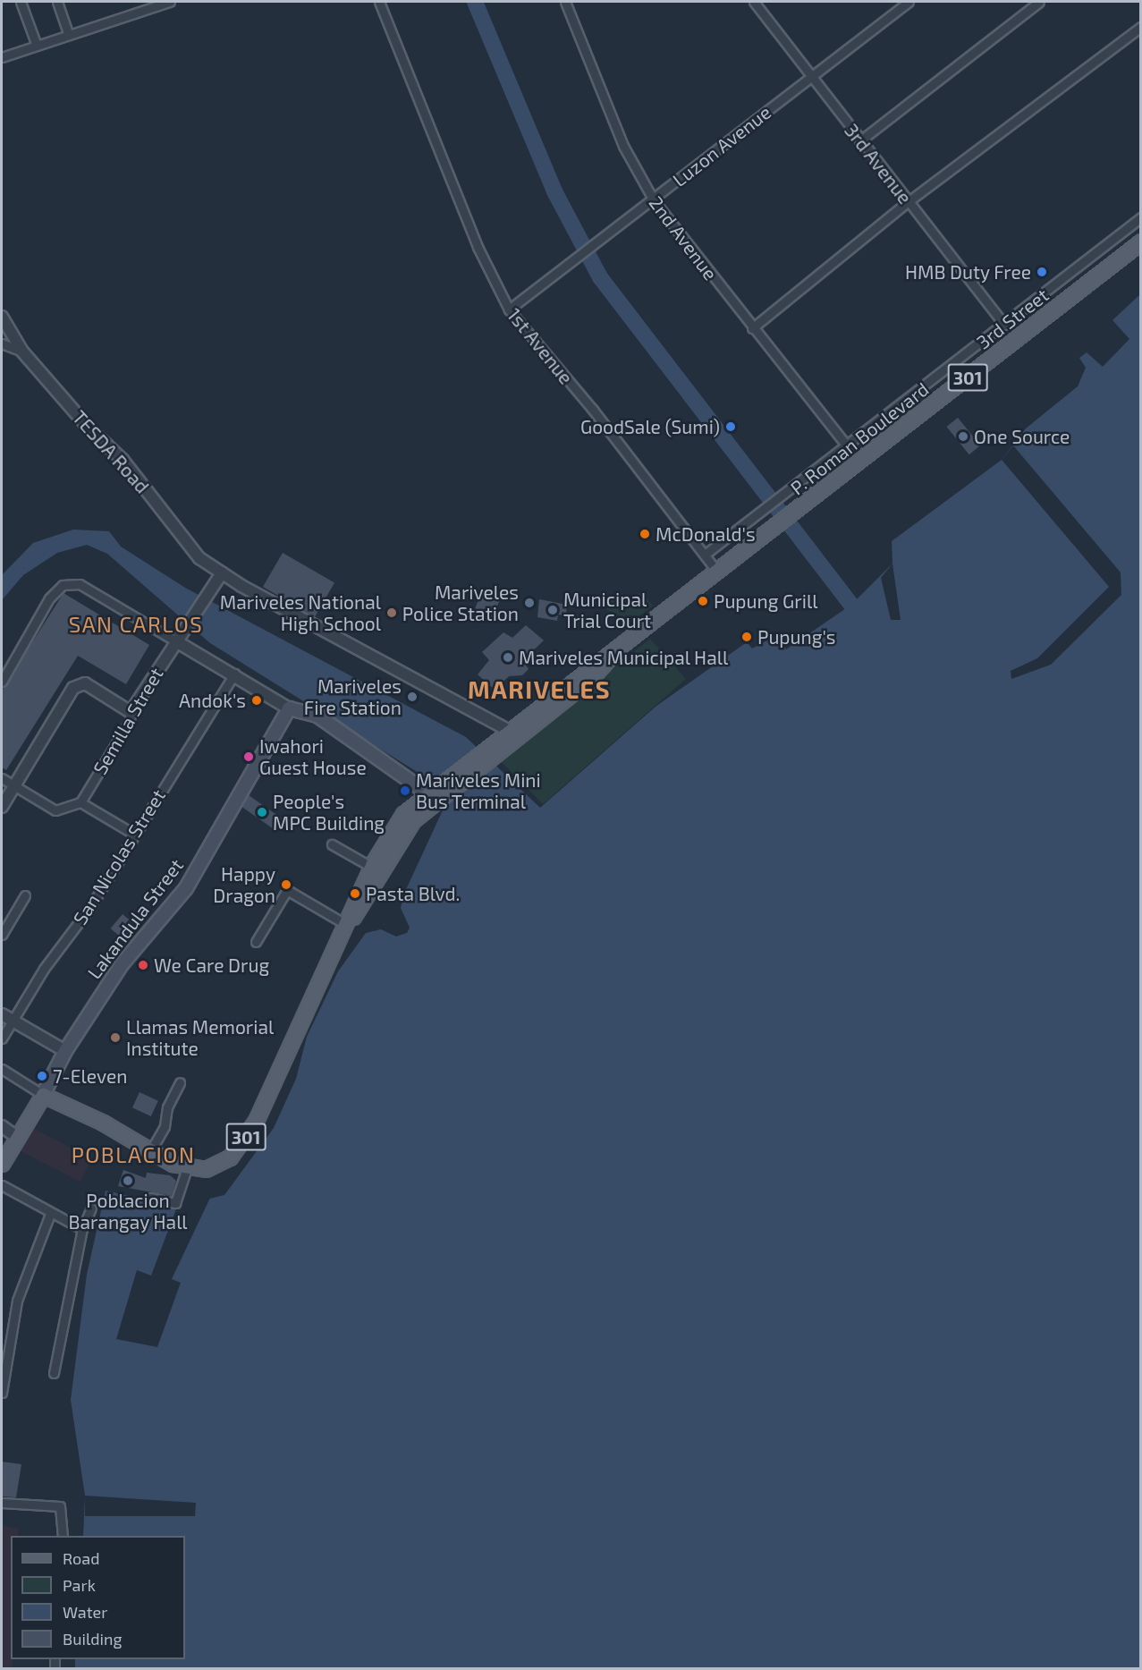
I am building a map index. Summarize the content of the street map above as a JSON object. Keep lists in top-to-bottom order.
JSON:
{
  "streets": {
    "main road": ["301", "P. Roman Boulevard", "Lakandula Street"],
    "street": [
      "Luzon Avenue",
      "3rd Avenue",
      "2nd Avenue",
      "3rd Street",
      "1st Avenue",
      "TESDA Road",
      "Semilla Street",
      "San Nicolas Street"
    ]
  },
  "crossings": [
    ["Luzon Avenue", "3rd Avenue"],
    ["Luzon Avenue", "2nd Avenue"],
    ["Luzon Avenue", "1st Avenue"],
    ["3rd Avenue", "3rd Street"],
    ["2nd Avenue", "3rd Street"],
    ["3rd Street", "1st Avenue"],
    ["1st Avenue", "P. Roman Boulevard"],
    ["P. Roman Boulevard", "TESDA Road"],
    ["P. Roman Boulevard", "Lakandula Street"],
    ["TESDA Road", "Semilla Street"]
  ],
  "districts": ["SAN CARLOS", "MARIVELES", "POBLACION"],
  "places": [
    "HMB Duty Free",
    "GoodSale (Sumi)",
    "One Source",
    "McDonald's",
    "Pupung Grill",
    "Mariveles Police Station",
    "Municipal Trial Court",
    "Mariveles National High School",
    "Pupung's",
    "Mariveles Municipal Hall",
    "Mariveles Fire Station",
    "Andok's",
    "Iwahori Guest House",
    "Mariveles Mini Bus Terminal",
    "People's MPC Building",
    "Happy Dragon",
    "Pasta Blvd.",
    "We Care Drug",
    "Llamas Memorial Institute",
    "7-Eleven",
    "Poblacion Barangay Hall"
  ],
  "legend": [
    "Road",
    "Park",
    "Water",
    "Building"
  ]
}
